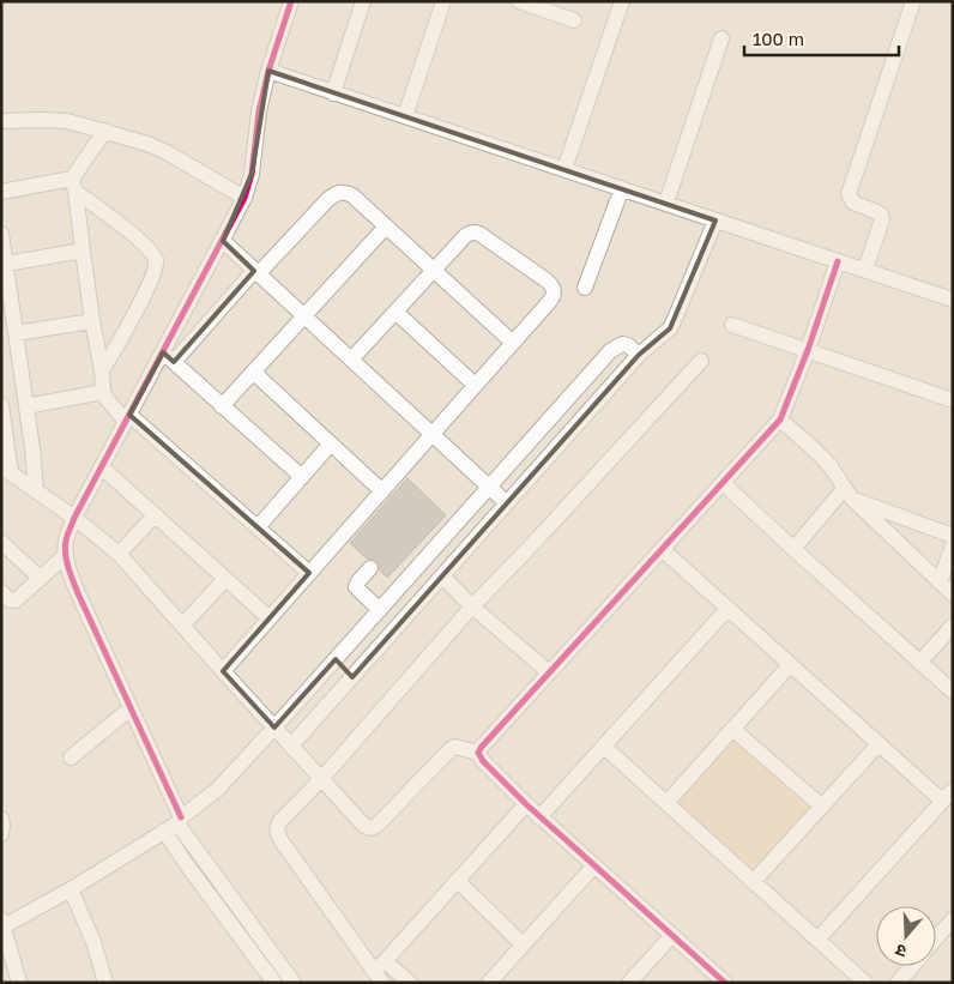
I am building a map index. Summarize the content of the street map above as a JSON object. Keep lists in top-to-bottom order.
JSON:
{
  "scale_bar": "100 m",
  "north": "bottom"
}
